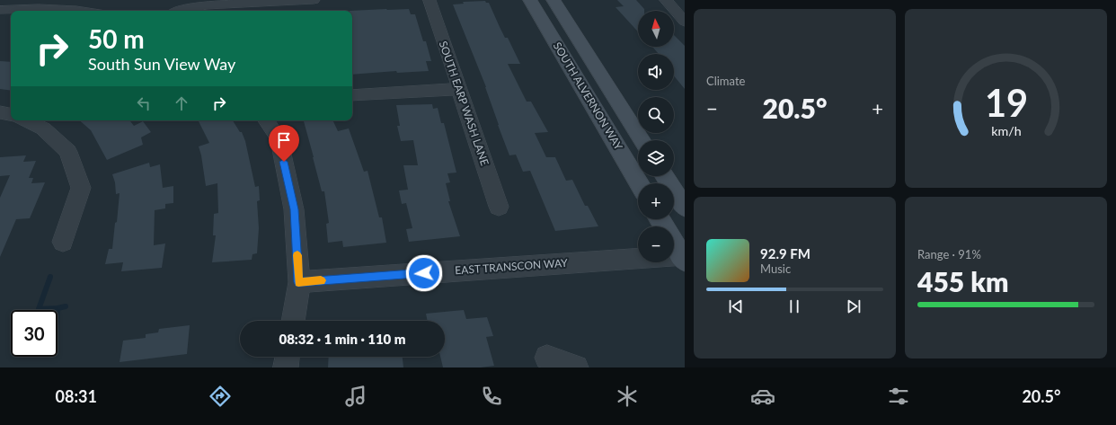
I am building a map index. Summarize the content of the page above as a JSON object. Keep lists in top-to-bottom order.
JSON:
{
  "streets": {
    "main road": ["SOUTH ALVERNON WAY"],
    "street": ["SOUTH EARP WASH LANE", "EAST TRANSCON WAY"]
  },
  "north": "top",
  "page": {
    "tile": [
      "Climate",
      ["Range · 91%", "455 km"]
    ],
    "map_buttons": ["+", "−"],
    "turn": ["50 m", "South Sun View Way"],
    "heat": ["−", "20.5°", "+"],
    "song": ["92.9 FM", "Music"],
    "limit": "30",
    "trip": "08:32 · 1 min · 110 m",
    "tabs": ["08:31", "20.5°"],
    "gauge": ["19", "km/h"]
  }
}
